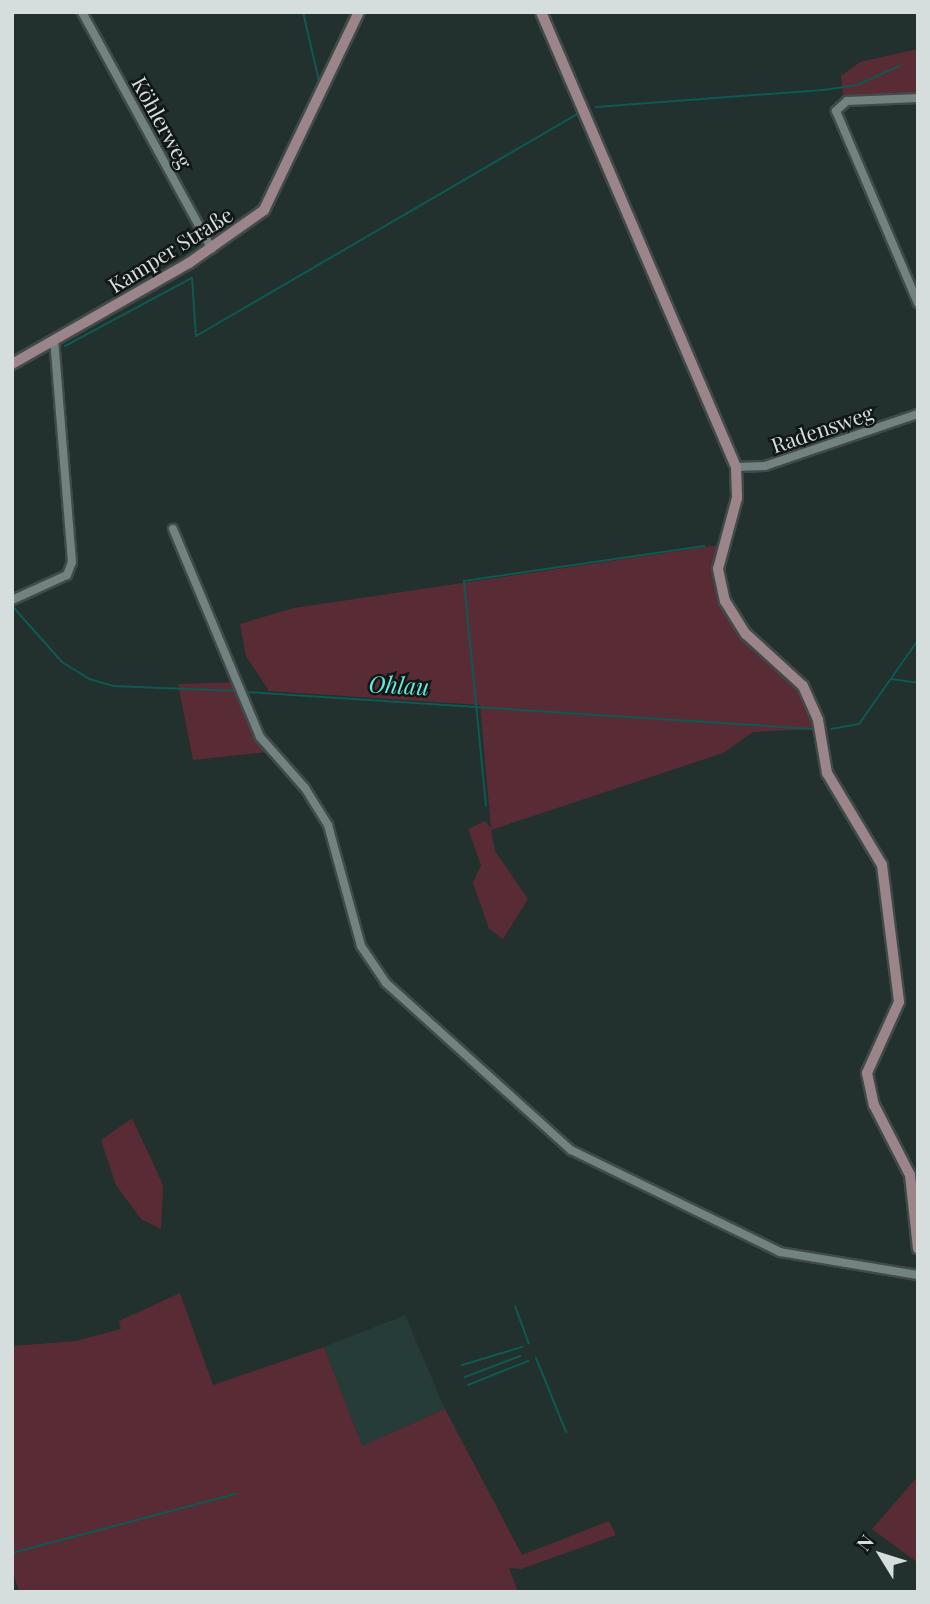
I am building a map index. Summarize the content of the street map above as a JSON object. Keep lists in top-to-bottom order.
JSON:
{
  "streets": {
    "main road": ["Kamper Straße"],
    "street": ["Köhlerweg", "Radensweg"]
  },
  "crossings": [
    ["Köhlerweg", "Kamper Straße"]
  ],
  "water": ["Ohlau"],
  "north": "top left"
}
